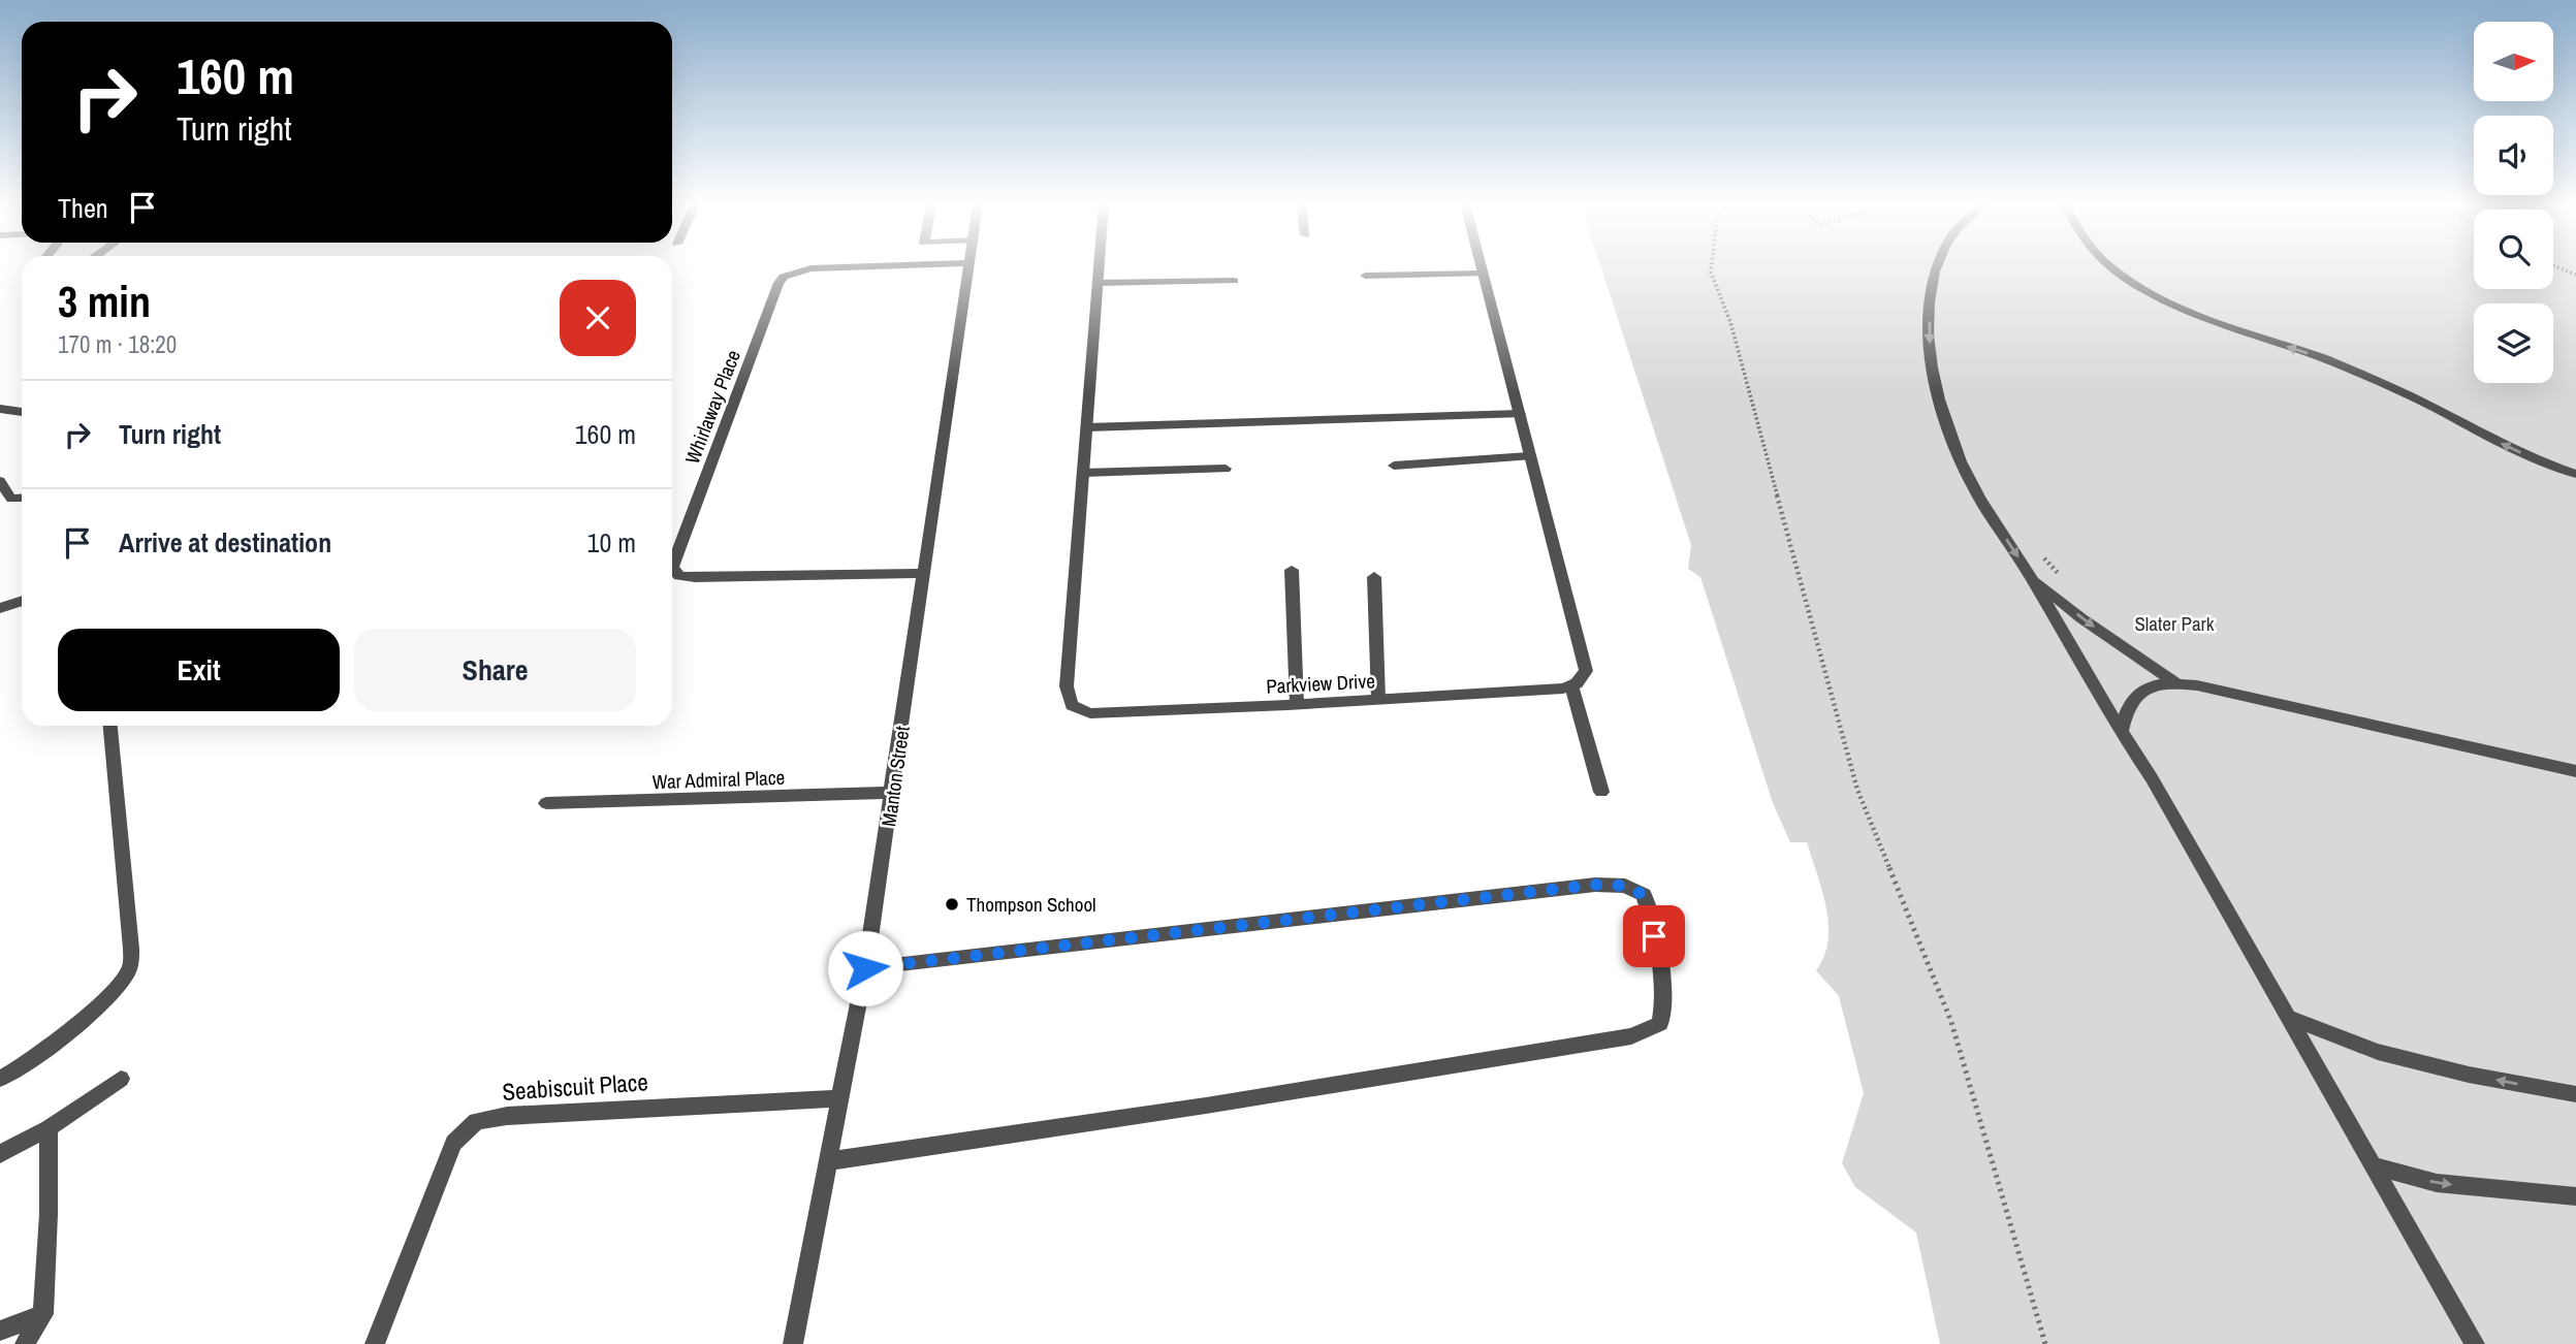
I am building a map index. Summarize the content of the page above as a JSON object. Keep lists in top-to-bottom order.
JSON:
{
  "streets": {
    "street": [
      "Whirlaway Place",
      "Parkview Drive",
      "Manton Street",
      "War Admiral Place",
      "Seabiscuit Place"
    ]
  },
  "crossings": [
    ["Whirlaway Place", "Manton Street"],
    ["Manton Street", "War Admiral Place"],
    ["Manton Street", "Seabiscuit Place"]
  ],
  "parks": ["Slater Park"],
  "places": ["Thompson School"],
  "north": "right",
  "page": {
    "turn": ["160 m", "Turn right"],
    "then": "Then",
    "heading": ["3 min", "170 m · 18:20"],
    "list": [
      {
        "name": "Turn right",
        "value": "160 m"
      },
      {
        "name": "Arrive at destination",
        "value": "10 m"
      }
    ],
    "buttons": ["Exit", "Share"]
  }
}
